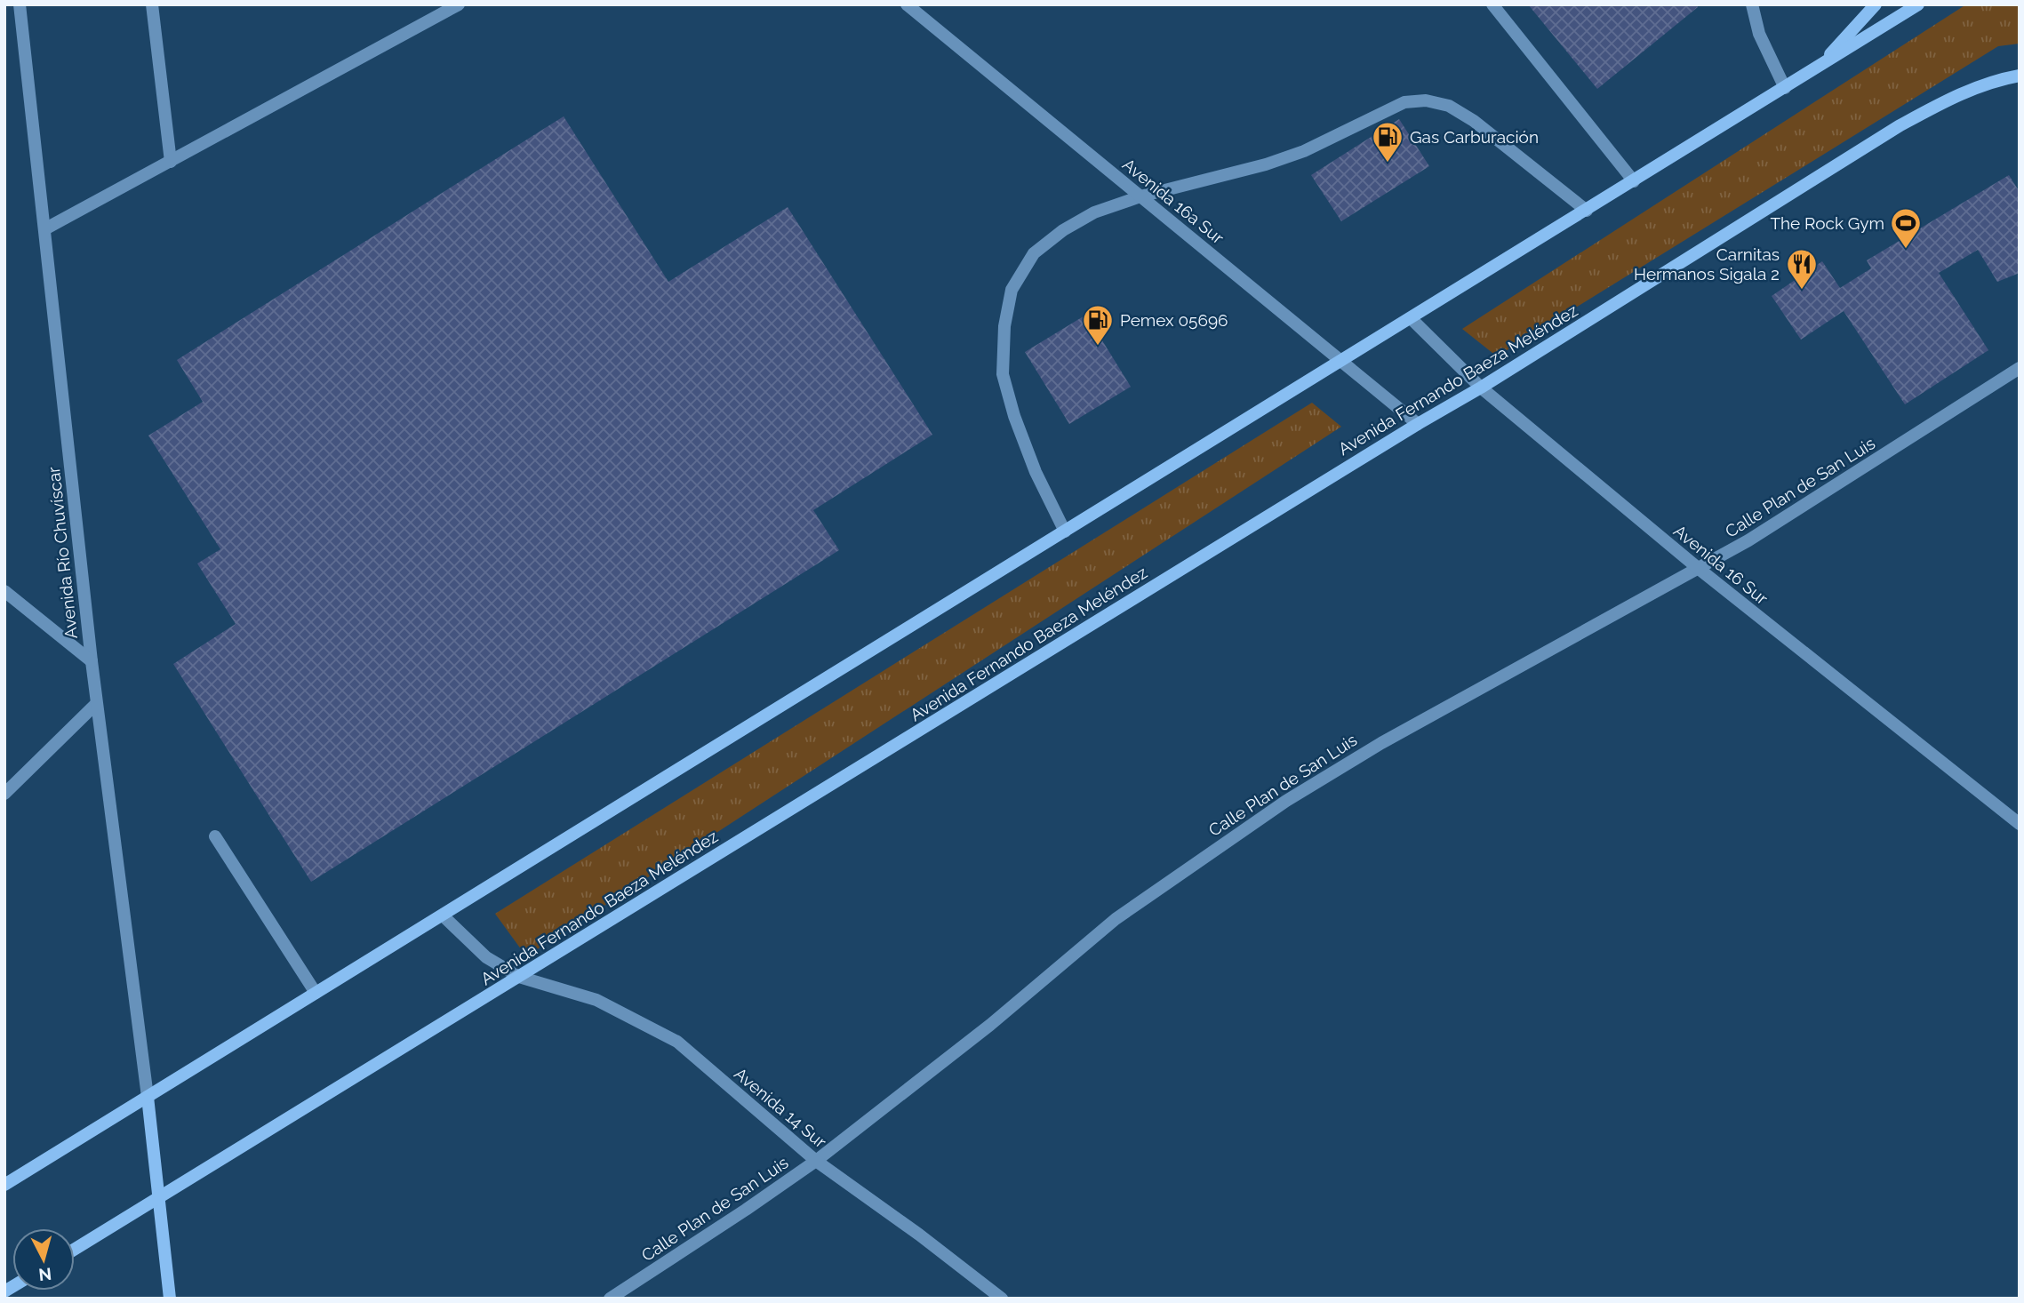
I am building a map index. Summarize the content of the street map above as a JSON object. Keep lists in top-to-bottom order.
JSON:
{
  "streets": {
    "main road": ["Avenida Fernando Baeza Meléndez"],
    "street": [
      "Avenida 16a Sur",
      "Calle Plan de San Luis",
      "Avenida Río Chuvíscar",
      "Avenida 16 Sur",
      "Avenida 14 Sur"
    ]
  },
  "crossings": [
    ["Avenida 16a Sur", "Avenida Fernando Baeza Meléndez"],
    ["Avenida Fernando Baeza Meléndez", "Avenida 16 Sur"],
    ["Avenida Fernando Baeza Meléndez", "Avenida 14 Sur"],
    ["Calle Plan de San Luis", "Avenida 16 Sur"],
    ["Calle Plan de San Luis", "Avenida 14 Sur"]
  ],
  "places": {
    "fuel station": ["Gas Carburación", "Pemex 05696"],
    "sports": ["The Rock Gym"],
    "restaurant": ["Carnitas Hermanos Sigala 2"]
  },
  "north": "bottom"
}
